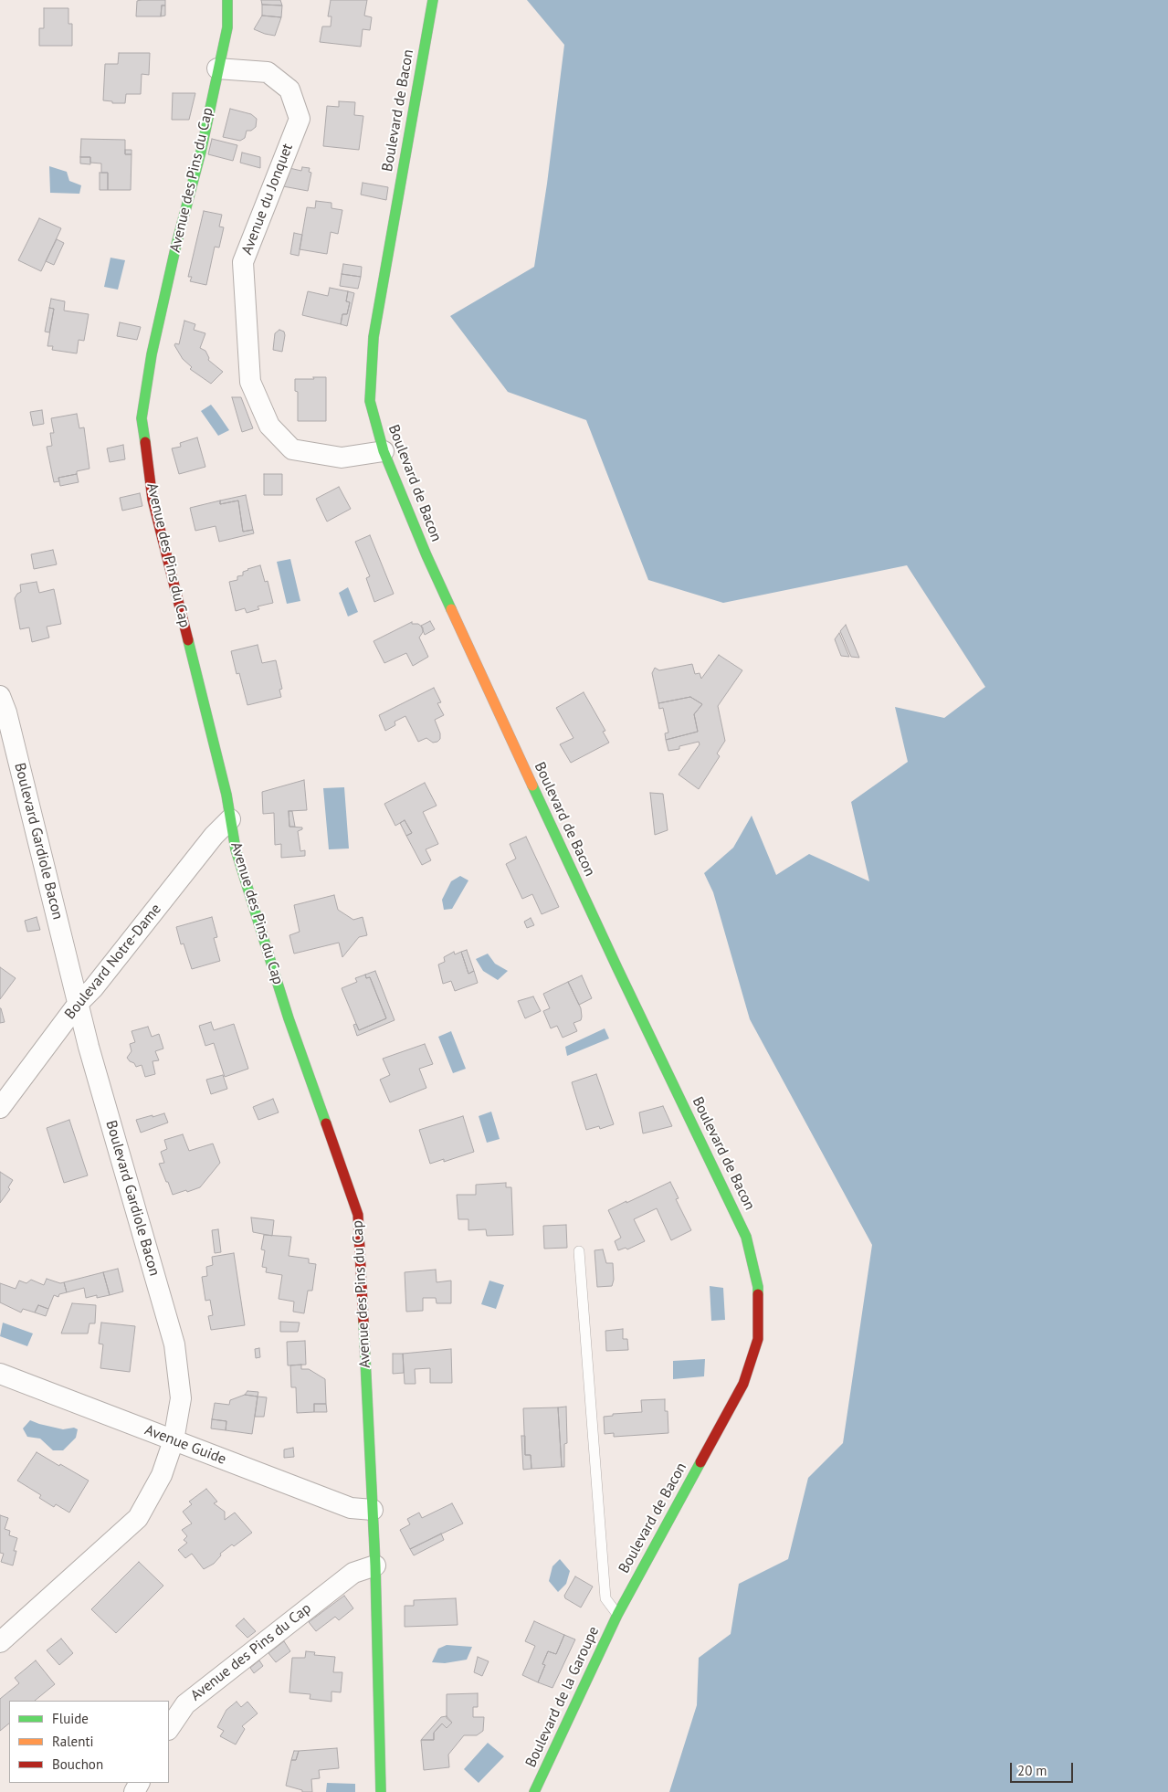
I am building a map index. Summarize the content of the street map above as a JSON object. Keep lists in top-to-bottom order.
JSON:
{
  "streets": {
    "street": [
      "Boulevard de Bacon",
      "Avenue des Pins du Cap",
      "Avenue du Jonquet",
      "Boulevard Gardiole Bacon",
      "Boulevard Notre-Dame",
      "Avenue Guide",
      "Boulevard de la Garoupe"
    ]
  },
  "crossings": [
    ["Boulevard de Bacon", "Avenue du Jonquet"],
    ["Boulevard de Bacon", "Boulevard de la Garoupe"],
    ["Avenue des Pins du Cap", "Avenue du Jonquet"],
    ["Avenue des Pins du Cap", "Boulevard Notre-Dame"],
    ["Avenue des Pins du Cap", "Avenue Guide"],
    ["Boulevard Gardiole Bacon", "Boulevard Notre-Dame"],
    ["Boulevard Gardiole Bacon", "Avenue Guide"]
  ],
  "legend": ["Fluide", "Ralenti", "Bouchon"],
  "scale_bar": "20 m"
}
